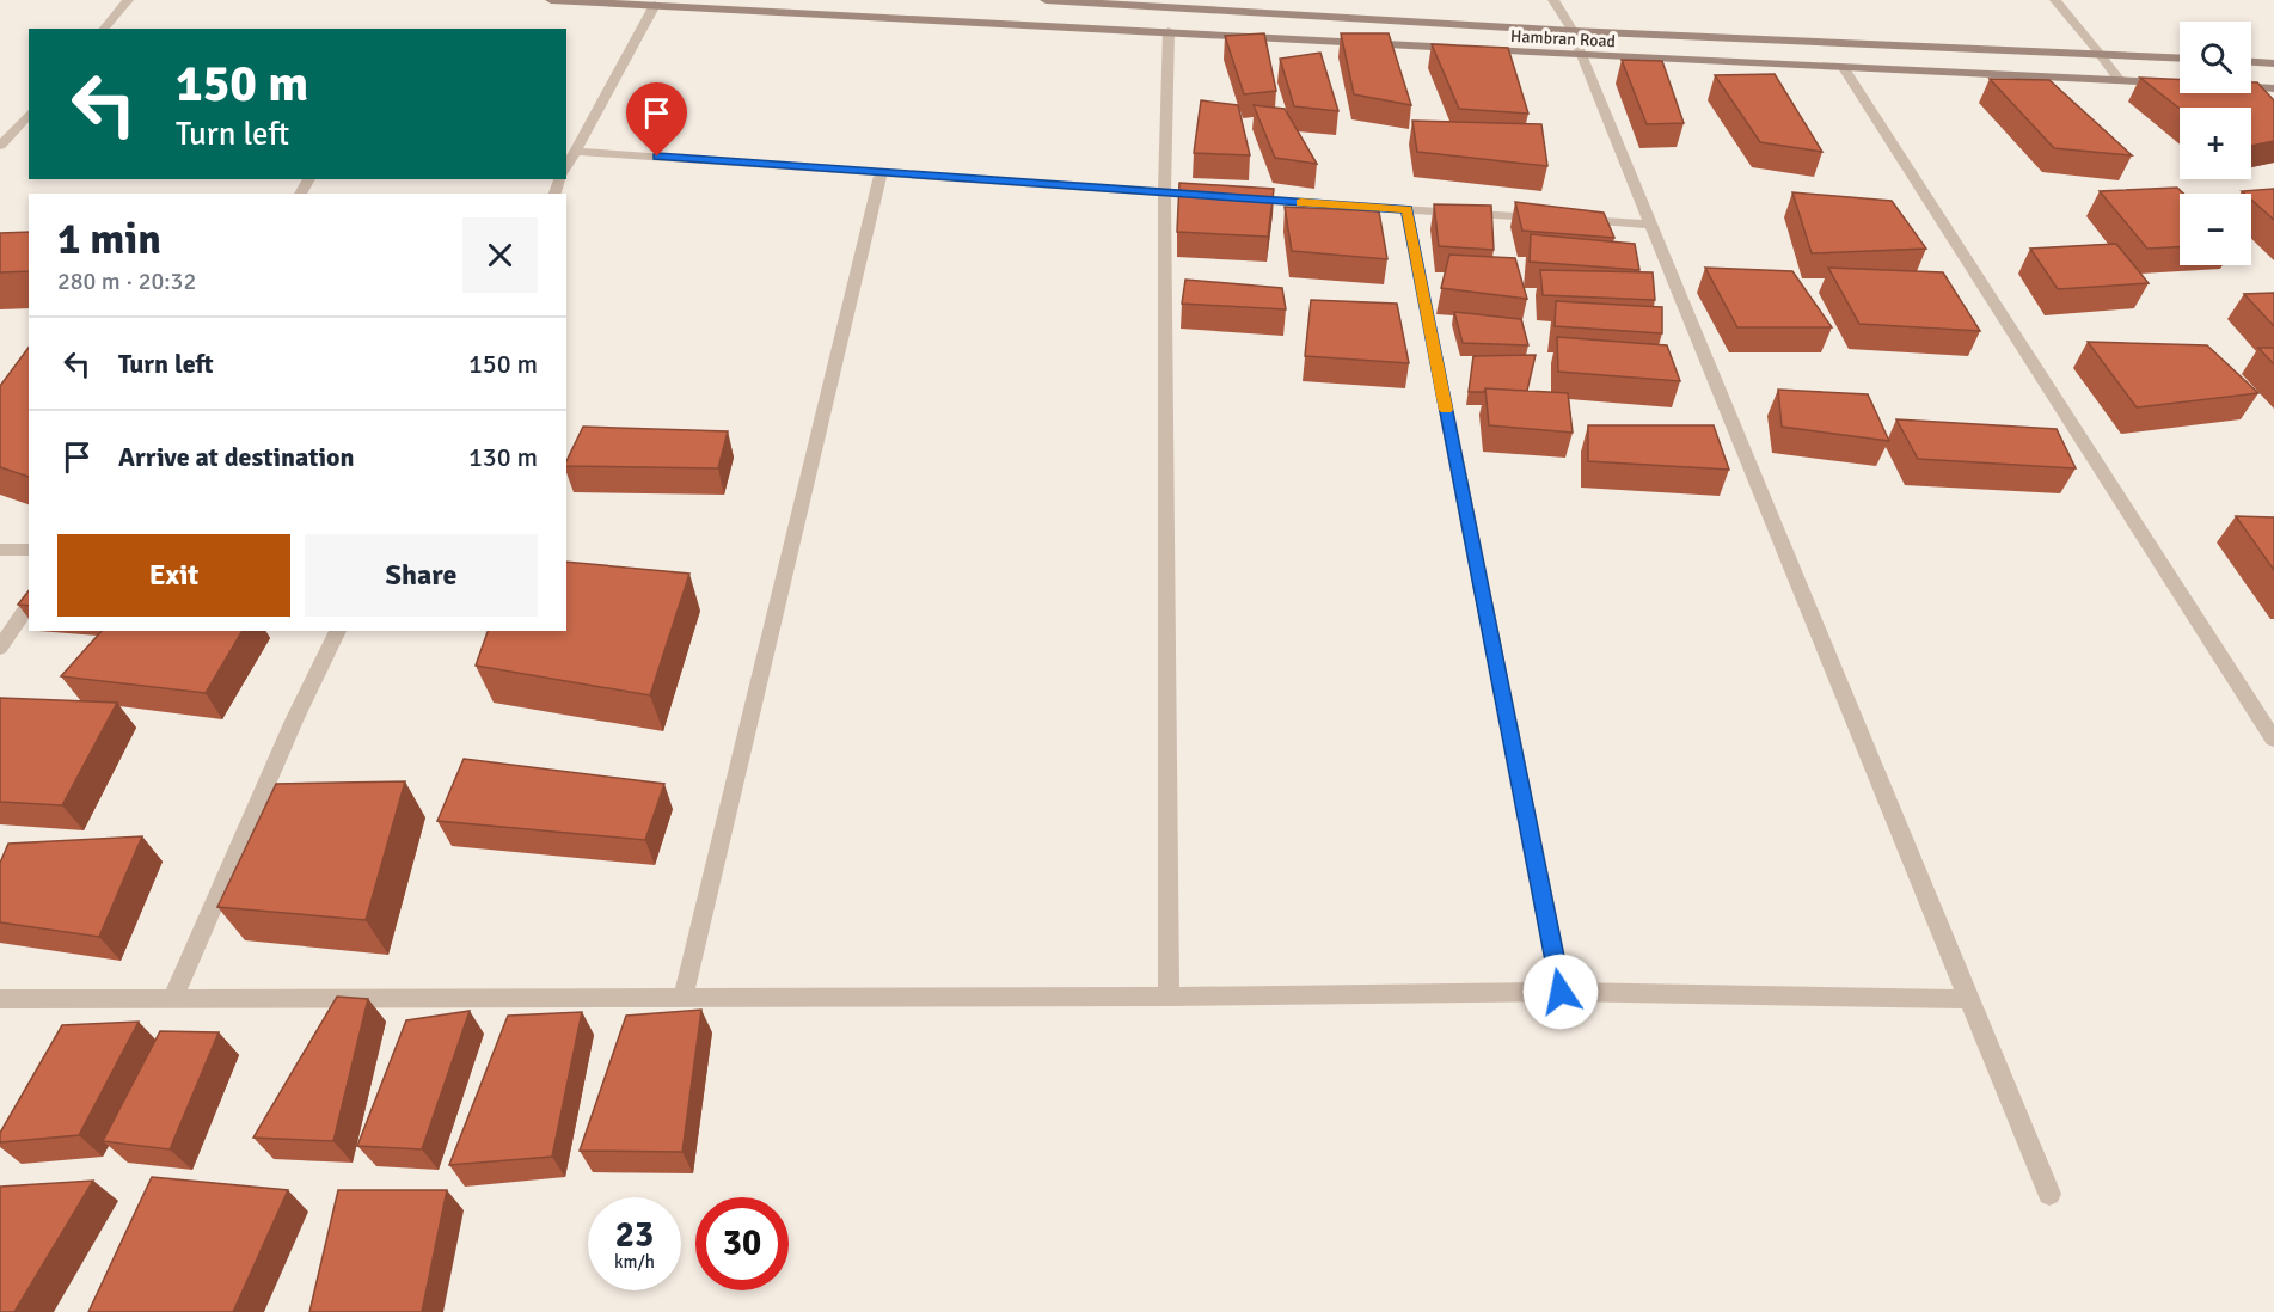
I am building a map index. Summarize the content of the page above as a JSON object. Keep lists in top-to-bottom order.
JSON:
{
  "streets": {
    "main road": ["Hambran Road"]
  },
  "page": {
    "map_buttons": ["+", "−"],
    "turn": ["150 m", "Turn left"],
    "heading": ["1 min", "280 m · 20:32"],
    "list": [
      {
        "name": "Turn left",
        "value": "150 m"
      },
      {
        "name": "Arrive at destination",
        "value": "130 m"
      }
    ],
    "buttons": ["Exit", "Share"],
    "speed": "23 km/h",
    "limit": "30"
  }
}
